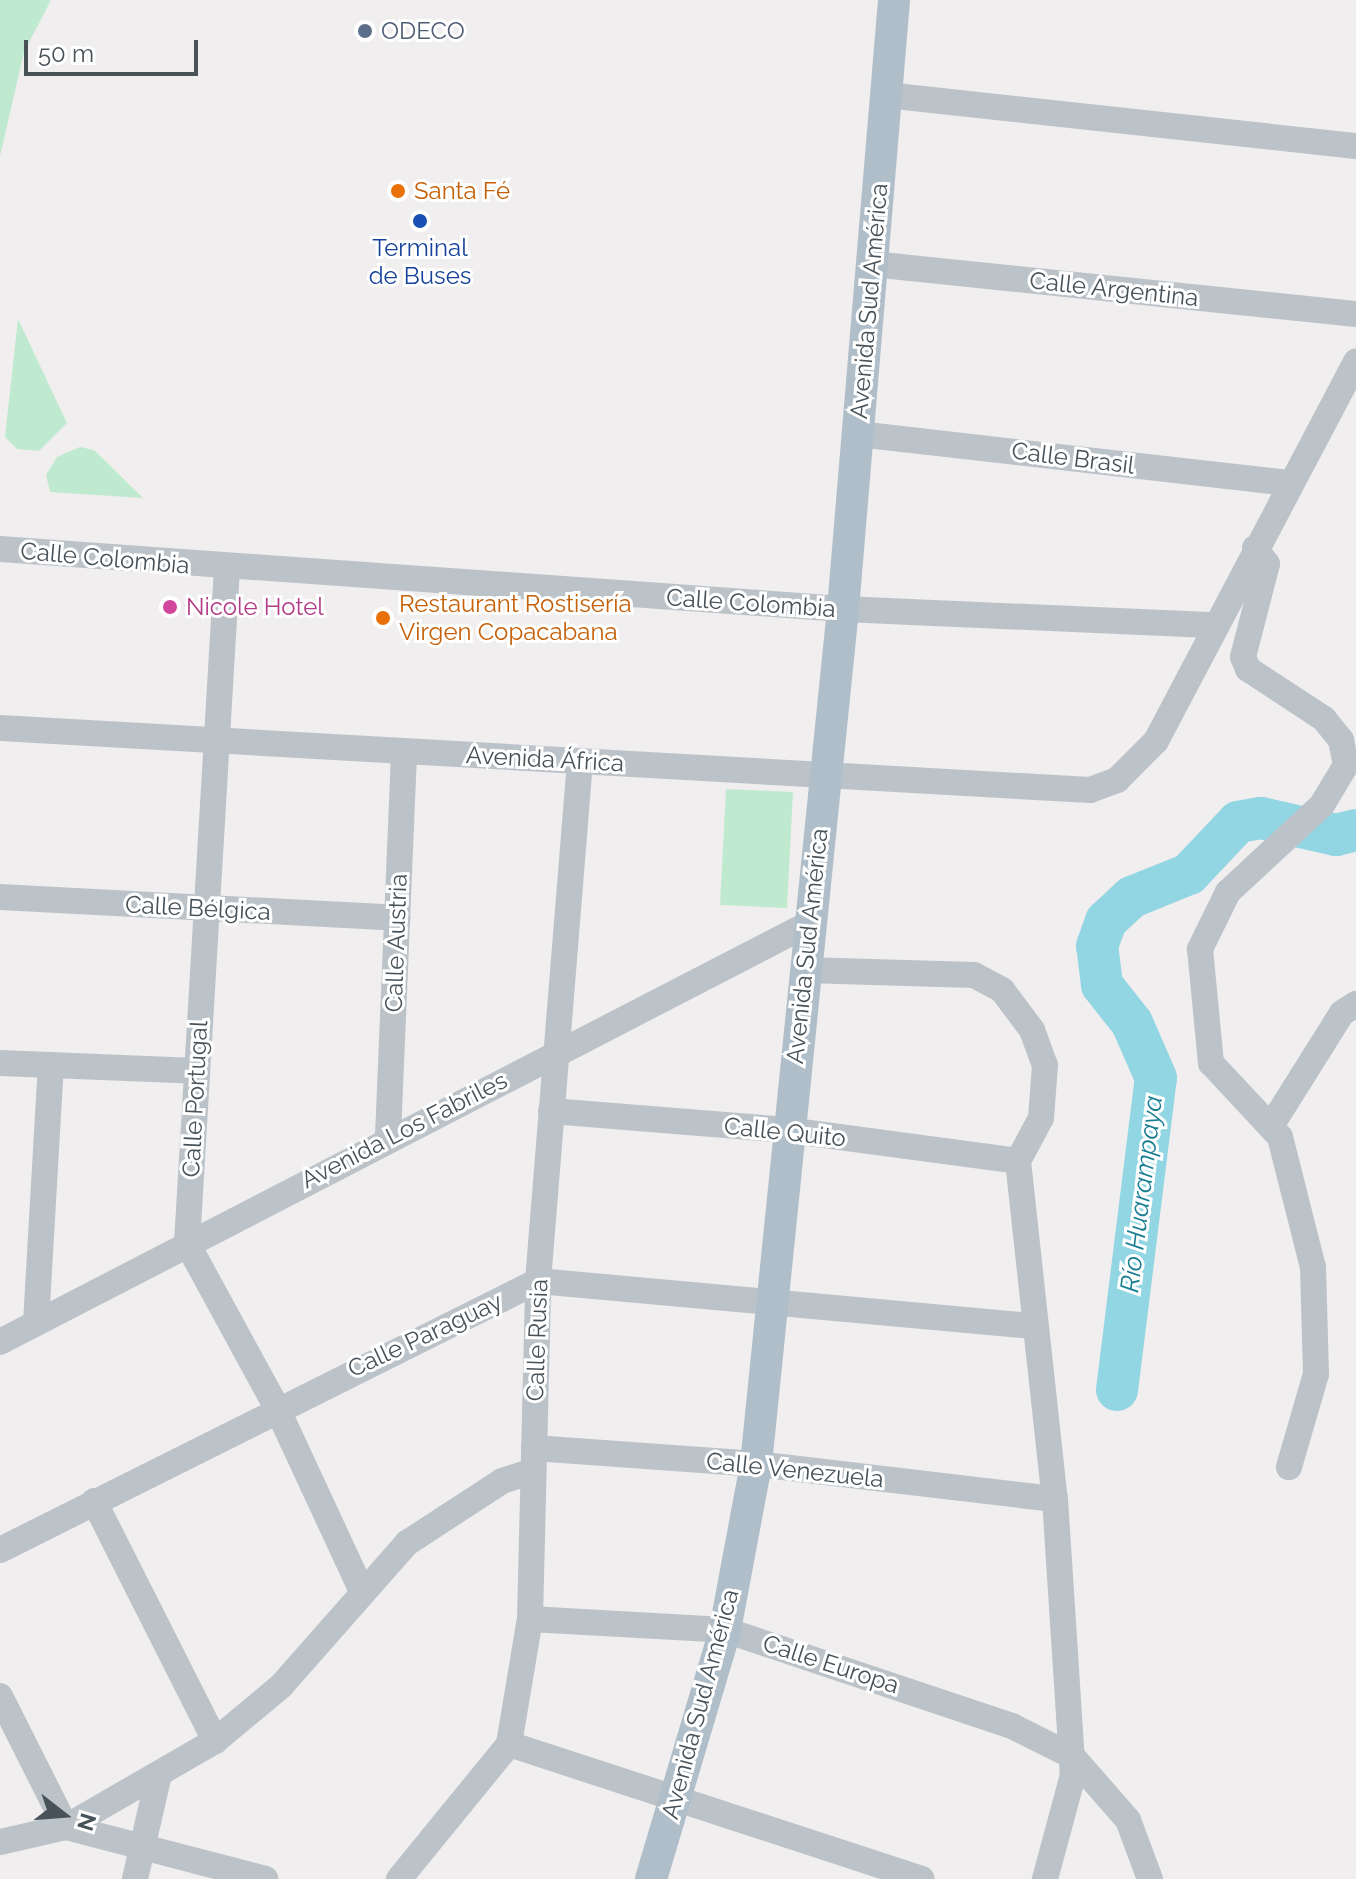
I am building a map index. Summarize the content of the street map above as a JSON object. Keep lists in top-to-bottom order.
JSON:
{
  "streets": {
    "main road": ["Avenida Sud América"],
    "street": [
      "Calle Argentina",
      "Calle Brasil",
      "Calle Colombia",
      "Avenida África",
      "Calle Bélgica",
      "Calle Austria",
      "Calle Portugal",
      "Avenida Los Fabriles",
      "Calle Quito",
      "Calle Paraguay",
      "Calle Rusia",
      "Calle Venezuela",
      "Calle Europa"
    ]
  },
  "crossings": [
    ["Calle Argentina", "Avenida Sud América"],
    ["Avenida Sud América", "Calle Brasil"],
    ["Avenida Sud América", "Calle Colombia"],
    ["Avenida Sud América", "Avenida África"],
    ["Avenida Sud América", "Avenida Los Fabriles"],
    ["Avenida Sud América", "Calle Quito"],
    ["Avenida Sud América", "Calle Paraguay"],
    ["Avenida Sud América", "Calle Venezuela"],
    ["Avenida Sud América", "Calle Europa"],
    ["Calle Colombia", "Avenida África"],
    ["Calle Colombia", "Calle Portugal"],
    ["Avenida África", "Calle Austria"],
    ["Avenida África", "Calle Portugal"],
    ["Avenida África", "Calle Rusia"],
    ["Calle Bélgica", "Calle Austria"],
    ["Calle Bélgica", "Calle Portugal"],
    ["Calle Austria", "Avenida Los Fabriles"],
    ["Calle Portugal", "Avenida Los Fabriles"],
    ["Avenida Los Fabriles", "Calle Rusia"],
    ["Calle Quito", "Calle Rusia"],
    ["Calle Paraguay", "Calle Rusia"],
    ["Calle Rusia", "Calle Venezuela"],
    ["Calle Rusia", "Calle Europa"]
  ],
  "water": ["Río Huarampaya"],
  "places": [
    "ODECO",
    "Santa Fé",
    "Terminal de Buses",
    "Nicole Hotel",
    "Restaurant Rostisería Virgen Copacabana"
  ],
  "scale_bar": "50 m",
  "north": "right"
}
